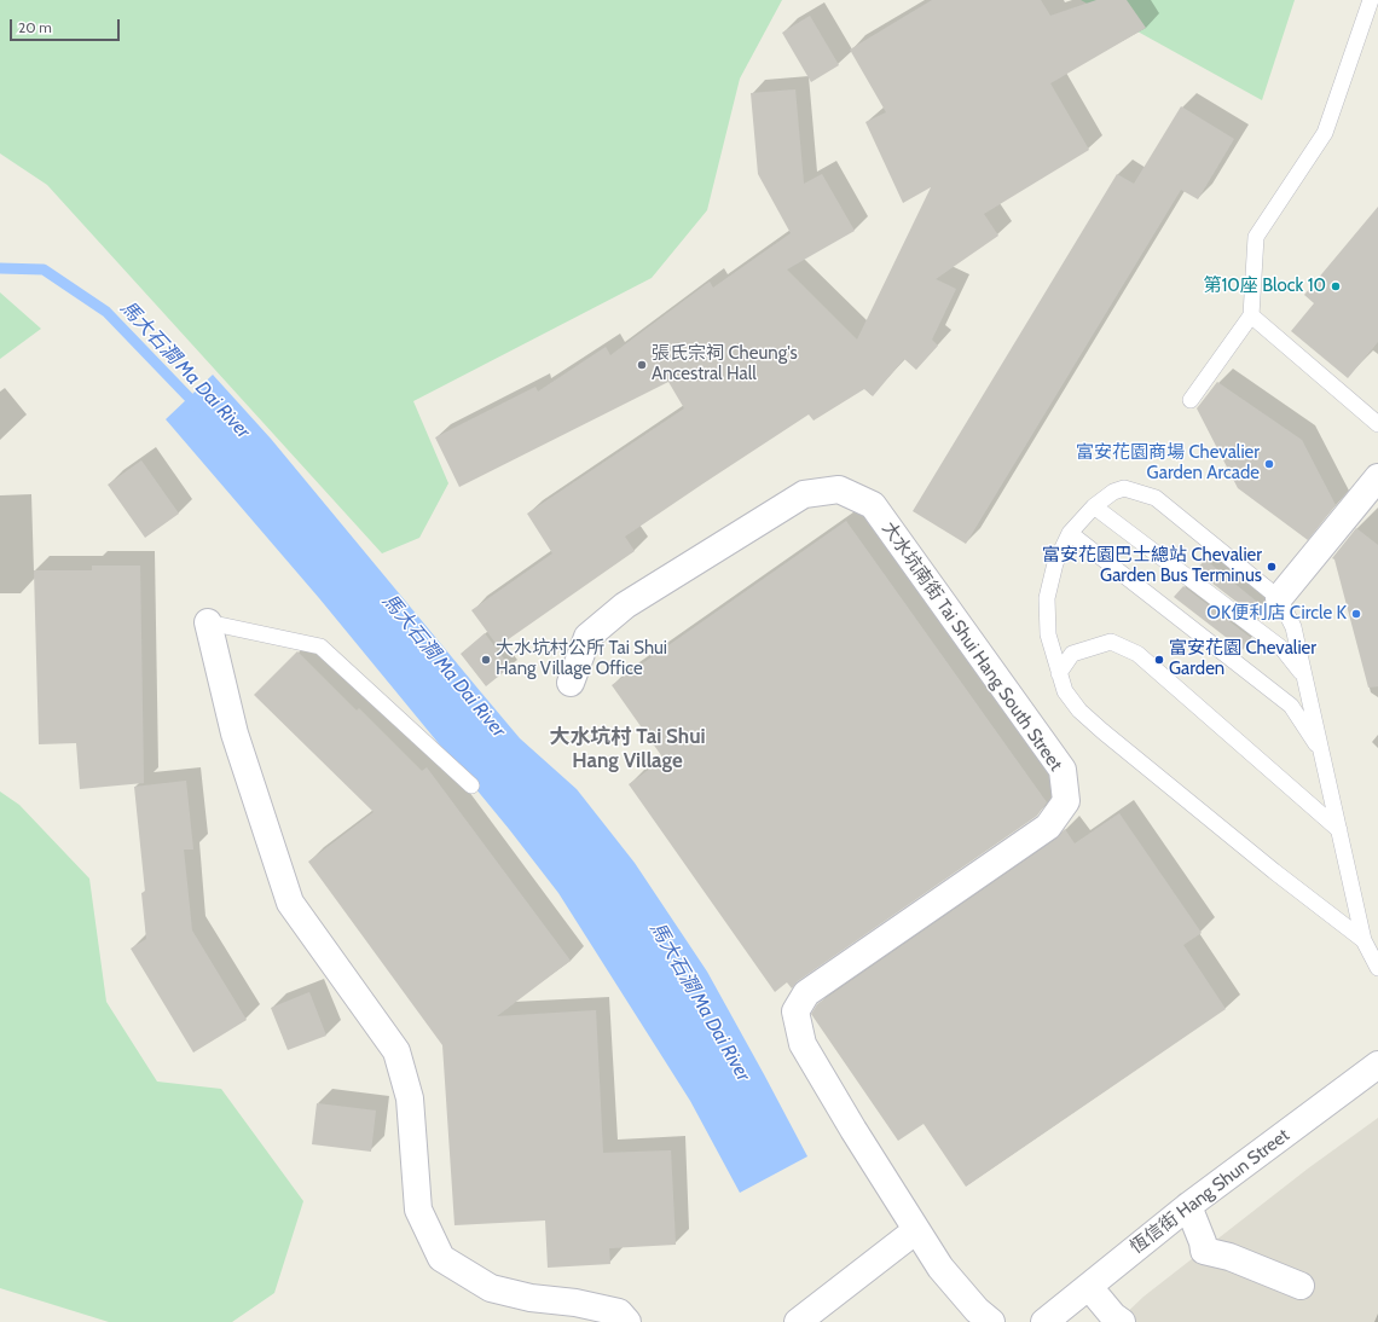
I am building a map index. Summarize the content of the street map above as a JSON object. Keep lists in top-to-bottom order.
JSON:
{
  "streets": {
    "street": ["大水坑南街 Tai Shui Hang South Street", "恆信街 Hang Shun Street"]
  },
  "districts": ["大水坑村 Tai Shui Hang Village"],
  "water": ["馬大石澗 Ma Dai River"],
  "places": [
    "第10座 Block 10",
    "張氏宗祠 Cheung's Ancestral Hall",
    "富安花園商場 Chevalier Garden Arcade",
    "富安花園巴士總站 Chevalier Garden Bus Terminus",
    "OK便利店 Circle K",
    "大水坑村公所 Tai Shui Hang Village Office",
    "富安花園 Chevalier Garden"
  ],
  "scale_bar": "20 m"
}
